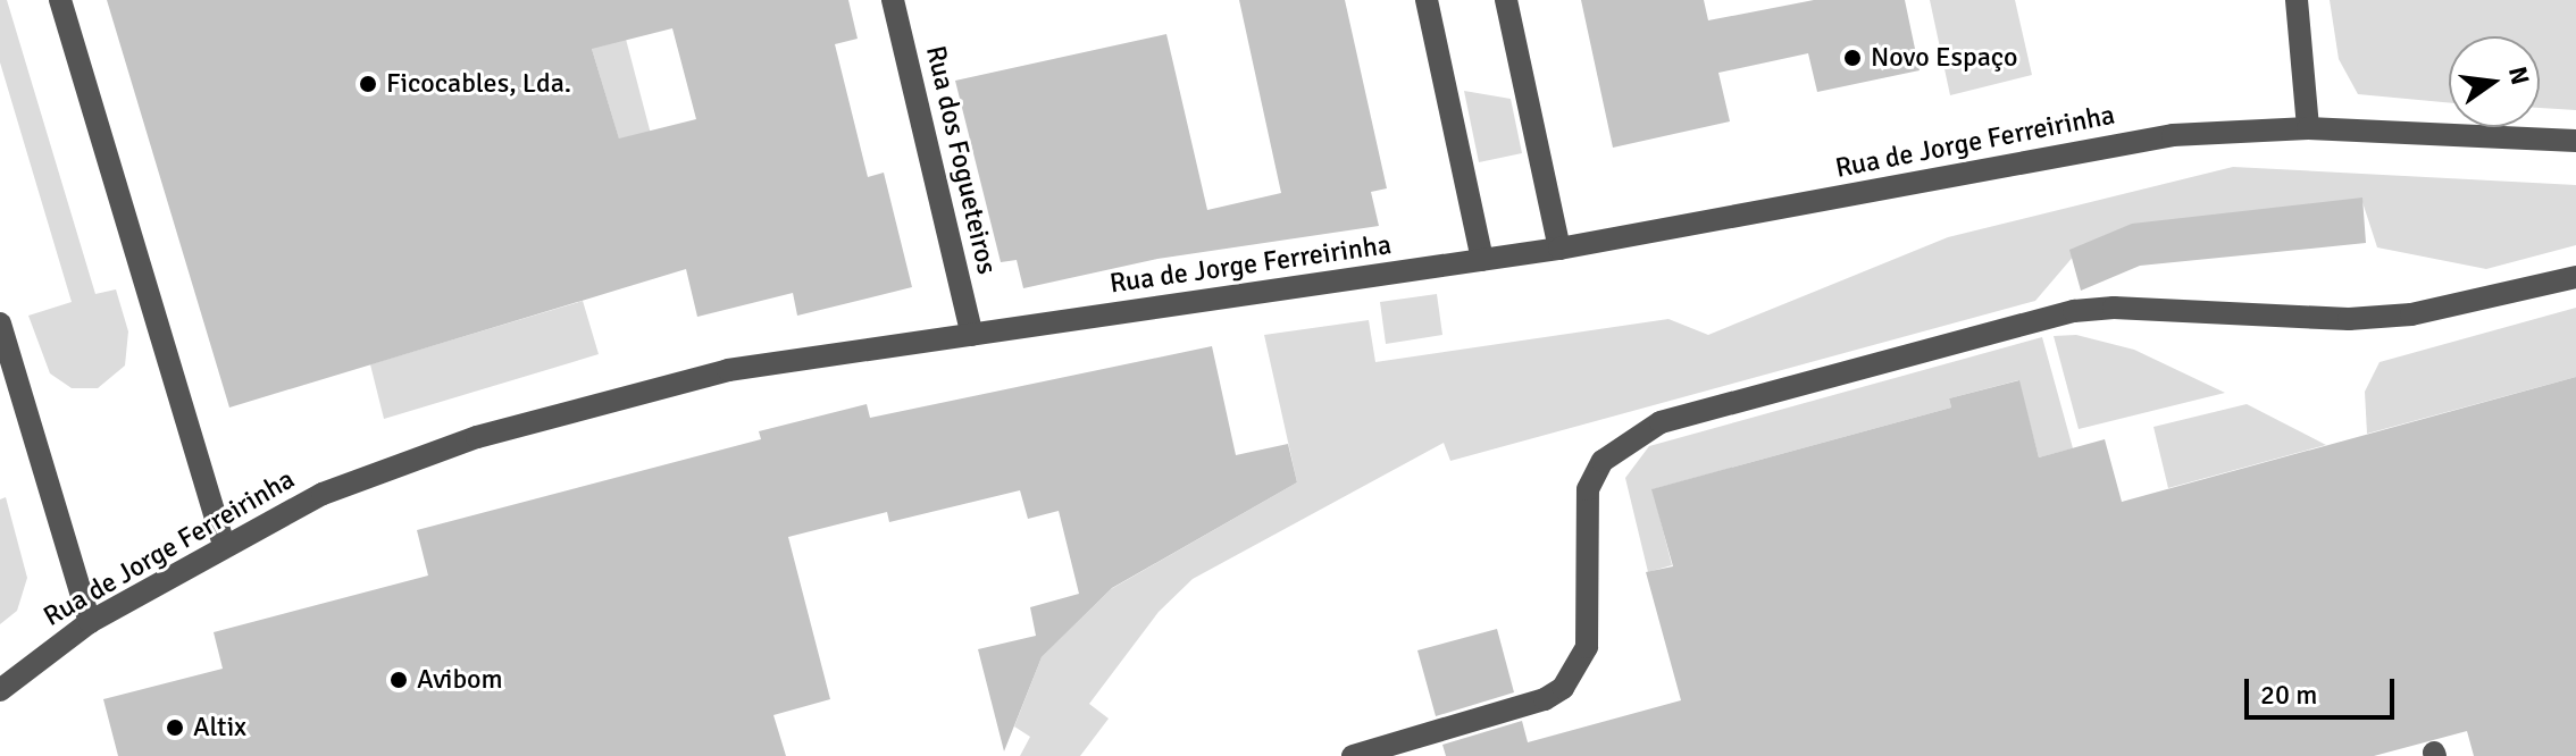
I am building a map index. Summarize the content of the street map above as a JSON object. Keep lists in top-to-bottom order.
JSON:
{
  "streets": {
    "street": ["Rua de Jorge Ferreirinha", "Rua dos Fogueteiros"]
  },
  "crossings": [
    ["Rua de Jorge Ferreirinha", "Rua dos Fogueteiros"]
  ],
  "places": [
    "Novo Espaço",
    "Ficocables, Lda.",
    "Avibom",
    "Altix"
  ],
  "scale_bar": "20 m",
  "north": "right"
}
